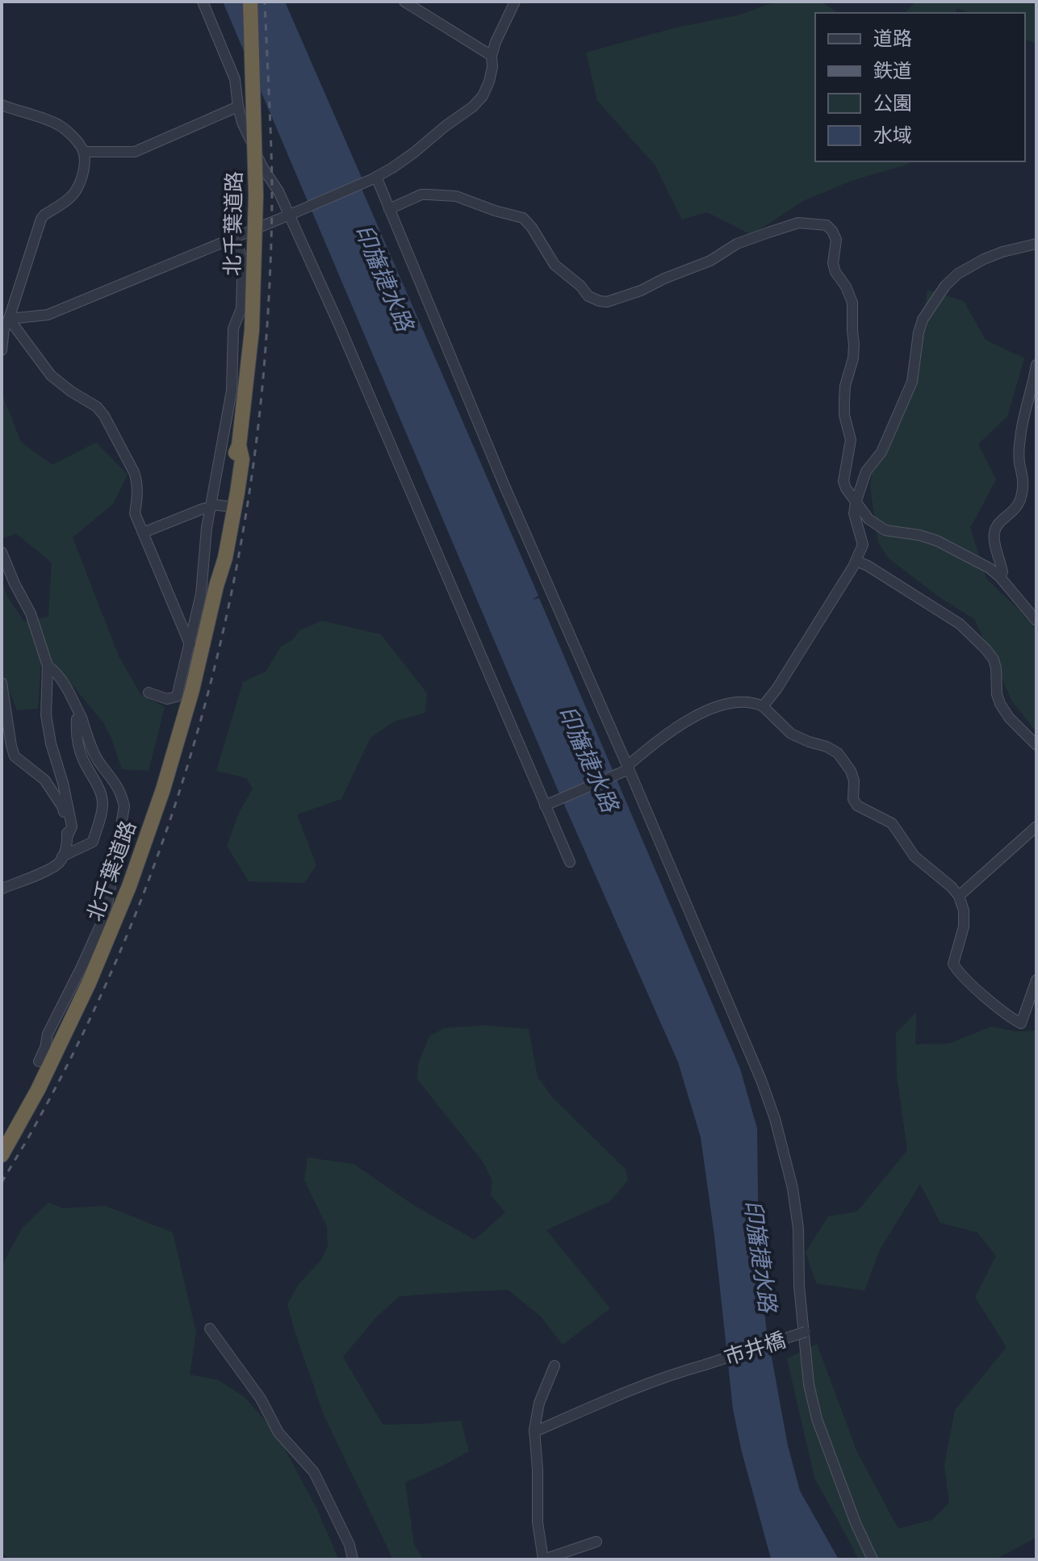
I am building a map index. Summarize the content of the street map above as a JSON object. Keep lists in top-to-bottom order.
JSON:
{
  "streets": {
    "highway": ["北千葉道路"],
    "street": ["市井橋"]
  },
  "water": ["印旛捷水路"],
  "legend": [
    "道路",
    "鉄道",
    "公園",
    "水域"
  ]
}
